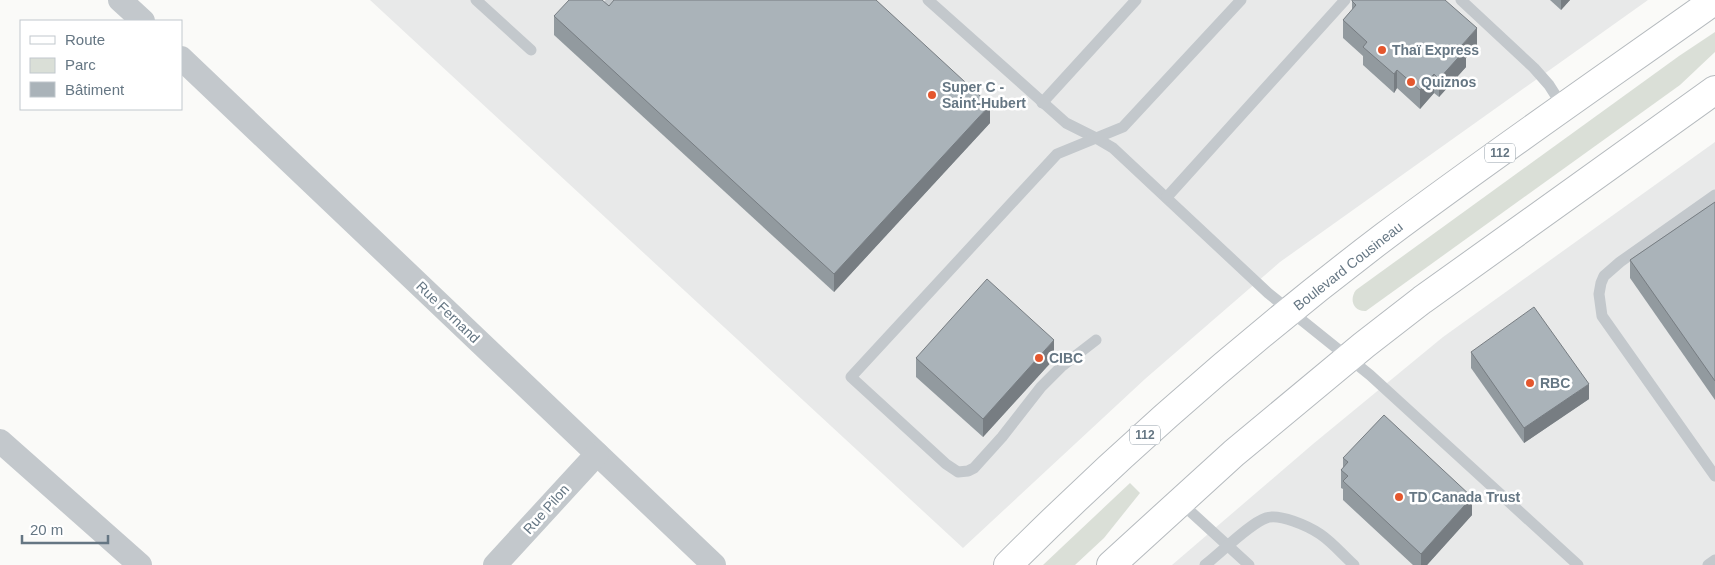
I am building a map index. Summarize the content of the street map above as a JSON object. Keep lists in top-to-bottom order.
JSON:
{
  "streets": {
    "main road": ["112", "Boulevard Cousineau"],
    "street": ["Rue Fernand", "Rue Pilon"]
  },
  "crossings": [
    ["Rue Fernand", "Rue Pilon"]
  ],
  "places": [
    "Thaï Express",
    "Quiznos",
    "Super C - Saint-Hubert",
    "CIBC",
    "RBC",
    "TD Canada Trust"
  ],
  "legend": ["Route", "Parc", "Bâtiment"],
  "scale_bar": "20 m"
}
